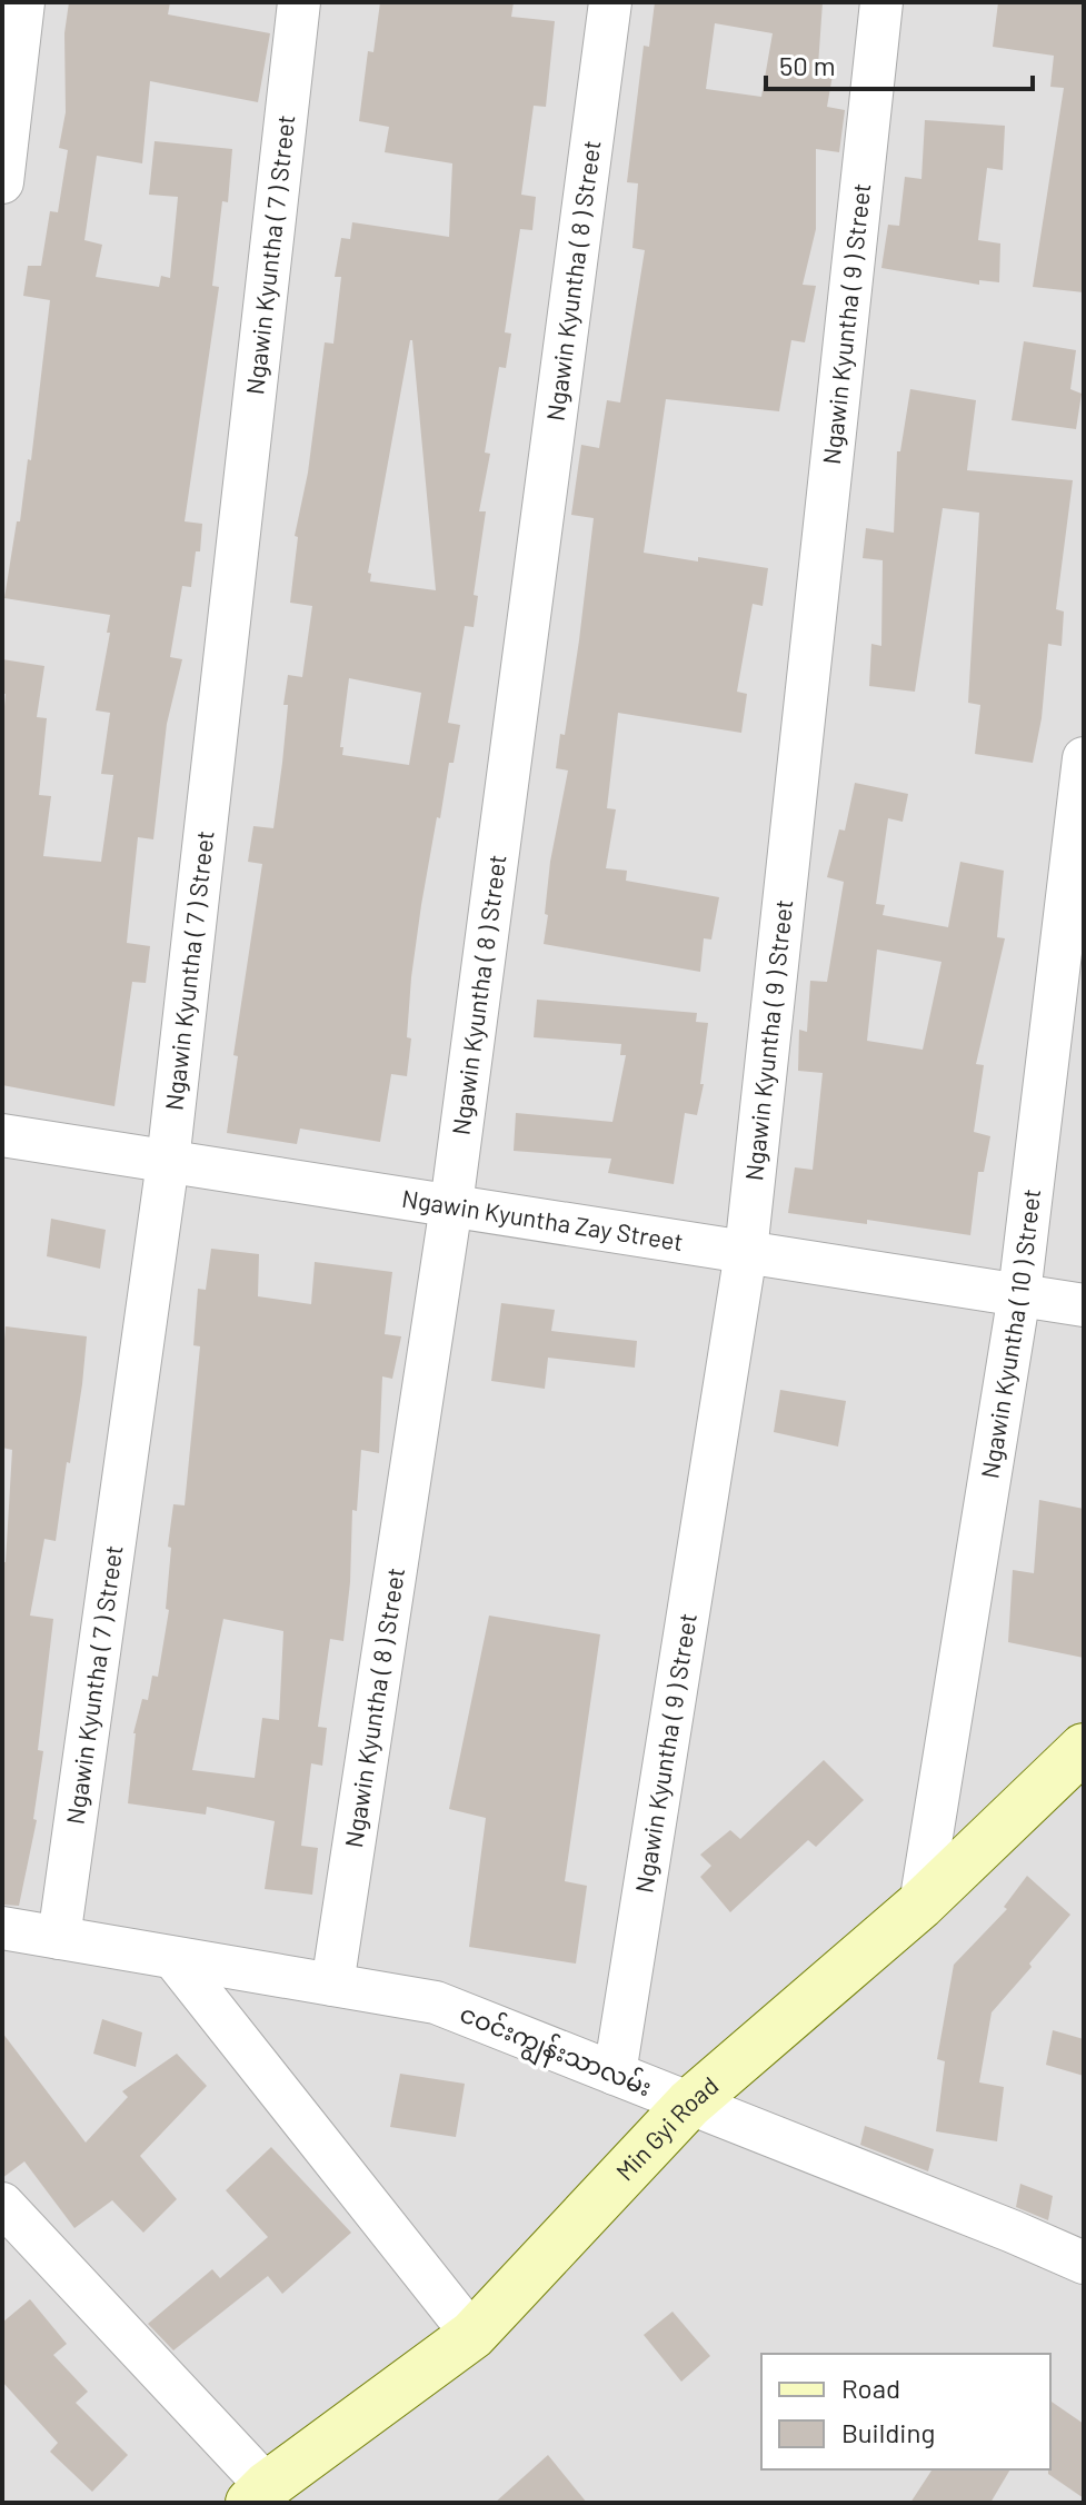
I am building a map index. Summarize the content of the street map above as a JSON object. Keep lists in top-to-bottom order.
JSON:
{
  "streets": {
    "main road": ["Min Gyi Road"],
    "street": [
      "Ngawin Kyuntha ( 7 ) Street",
      "Ngawin Kyuntha ( 8 ) Street",
      "Ngawin Kyuntha ( 9 ) Street",
      "Ngawin Kyuntha Zay Street",
      "Ngawin Kyuntha ( 10 ) Street",
      "ငဝင်းကျွန်းသာလမ်း"
    ]
  },
  "crossings": [
    ["Ngawin Kyuntha ( 7 ) Street", "Ngawin Kyuntha Zay Street"],
    ["Ngawin Kyuntha ( 7 ) Street", "ငဝင်းကျွန်းသာလမ်း"],
    ["Ngawin Kyuntha ( 8 ) Street", "Ngawin Kyuntha Zay Street"],
    ["Ngawin Kyuntha ( 8 ) Street", "ငဝင်းကျွန်းသာလမ်း"],
    ["Ngawin Kyuntha ( 9 ) Street", "Ngawin Kyuntha Zay Street"],
    ["Ngawin Kyuntha ( 9 ) Street", "ငဝင်းကျွန်းသာလမ်း"],
    ["Ngawin Kyuntha Zay Street", "Ngawin Kyuntha ( 10 ) Street"],
    ["Ngawin Kyuntha ( 10 ) Street", "Min Gyi Road"],
    ["ငဝင်းကျွန်းသာလမ်း", "Min Gyi Road"]
  ],
  "legend": ["Road", "Building"],
  "scale_bar": "50 m"
}
